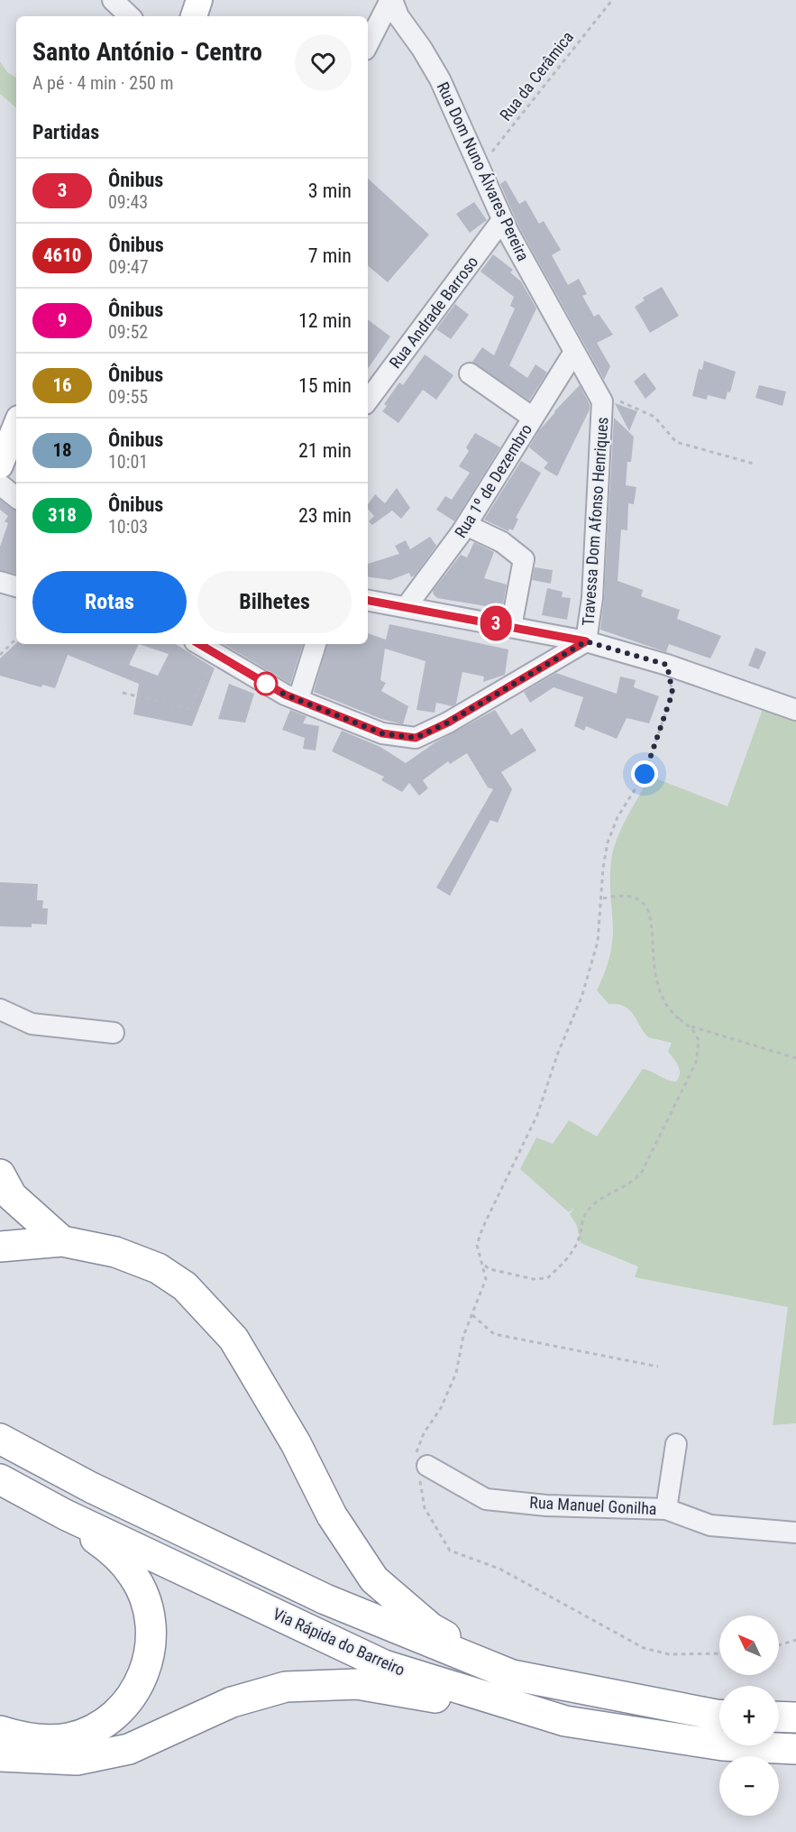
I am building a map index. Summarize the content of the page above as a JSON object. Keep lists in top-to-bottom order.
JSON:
{
  "streets": {
    "highway": ["Via Rápida do Barreiro"],
    "street": [
      "Rua Dom Nuno Álvares Pereira",
      "Rua Andrade Barroso",
      "Rua 1º de Dezembro",
      "Travessa Dom Afonso Henriques",
      "Rua Manuel Gonilha"
    ],
    "path": ["Rua da Cerâmica"]
  },
  "crossings": [
    ["Rua da Cerâmica", "Rua Dom Nuno Álvares Pereira"],
    ["Rua Dom Nuno Álvares Pereira", "Rua Andrade Barroso"],
    ["Rua Dom Nuno Álvares Pereira", "Rua 1º de Dezembro"],
    ["Rua Dom Nuno Álvares Pereira", "Travessa Dom Afonso Henriques"]
  ],
  "lines": ["bus line 3"],
  "north": "top left",
  "page": {
    "on_map": "3",
    "heading": [
      ["Santo António - Centro", "A pé · 4 min · 250 m"],
      "Partidas"
    ],
    "list": [
      {
        "mark": "3",
        "name": "Ônibus",
        "note": "09:43",
        "value": "3 min"
      },
      {
        "mark": "4610",
        "name": "Ônibus",
        "note": "09:47",
        "value": "7 min"
      },
      {
        "mark": "9",
        "name": "Ônibus",
        "note": "09:52",
        "value": "12 min"
      },
      {
        "mark": "16",
        "name": "Ônibus",
        "note": "09:55",
        "value": "15 min"
      },
      {
        "mark": "18",
        "name": "Ônibus",
        "note": "10:01",
        "value": "21 min"
      },
      {
        "mark": "318",
        "name": "Ônibus",
        "note": "10:03",
        "value": "23 min"
      }
    ],
    "buttons": ["Rotas", "Bilhetes"],
    "map_buttons": ["+", "−"]
  }
}
